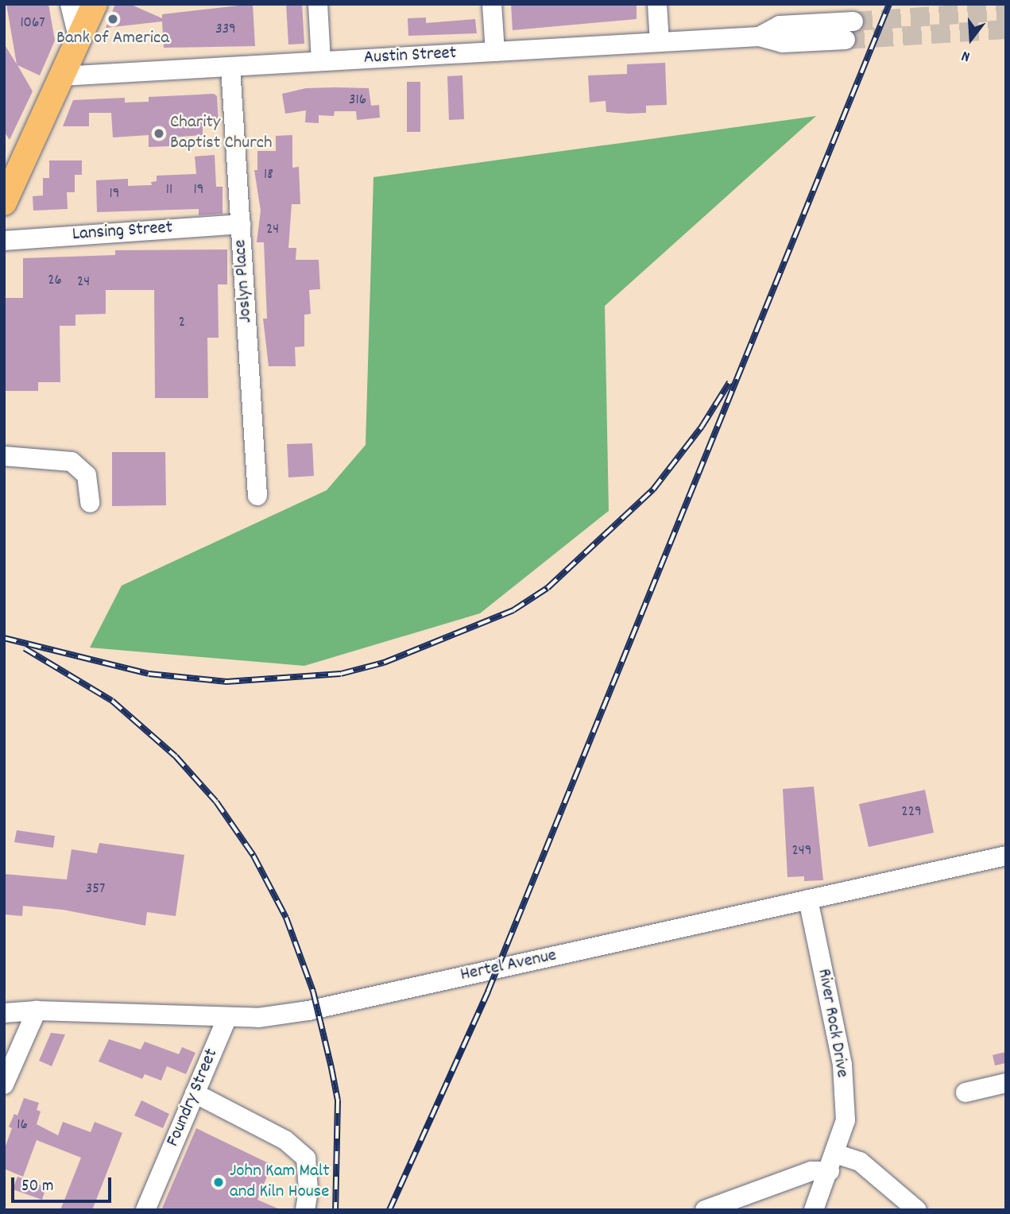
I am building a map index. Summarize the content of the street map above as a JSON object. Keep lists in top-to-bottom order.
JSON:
{
  "streets": {
    "street": [
      "Austin Street",
      "Lansing Street",
      "Joslyn Place",
      "Hertel Avenue",
      "River Rock Drive",
      "Foundry Street"
    ]
  },
  "crossings": [
    ["Austin Street", "Joslyn Place"],
    ["Lansing Street", "Joslyn Place"],
    ["Hertel Avenue", "River Rock Drive"],
    ["Hertel Avenue", "Foundry Street"]
  ],
  "places": ["Bank of America", "Charity Baptist Church", "John Kam Malt and Kiln House"],
  "house_numbers": [
    "1067",
    "339",
    "316",
    "18",
    "11",
    "19",
    "19",
    "24",
    "26",
    "24",
    "2",
    "229",
    "249",
    "357",
    "16"
  ],
  "scale_bar": "50 m",
  "north": "bottom"
}
